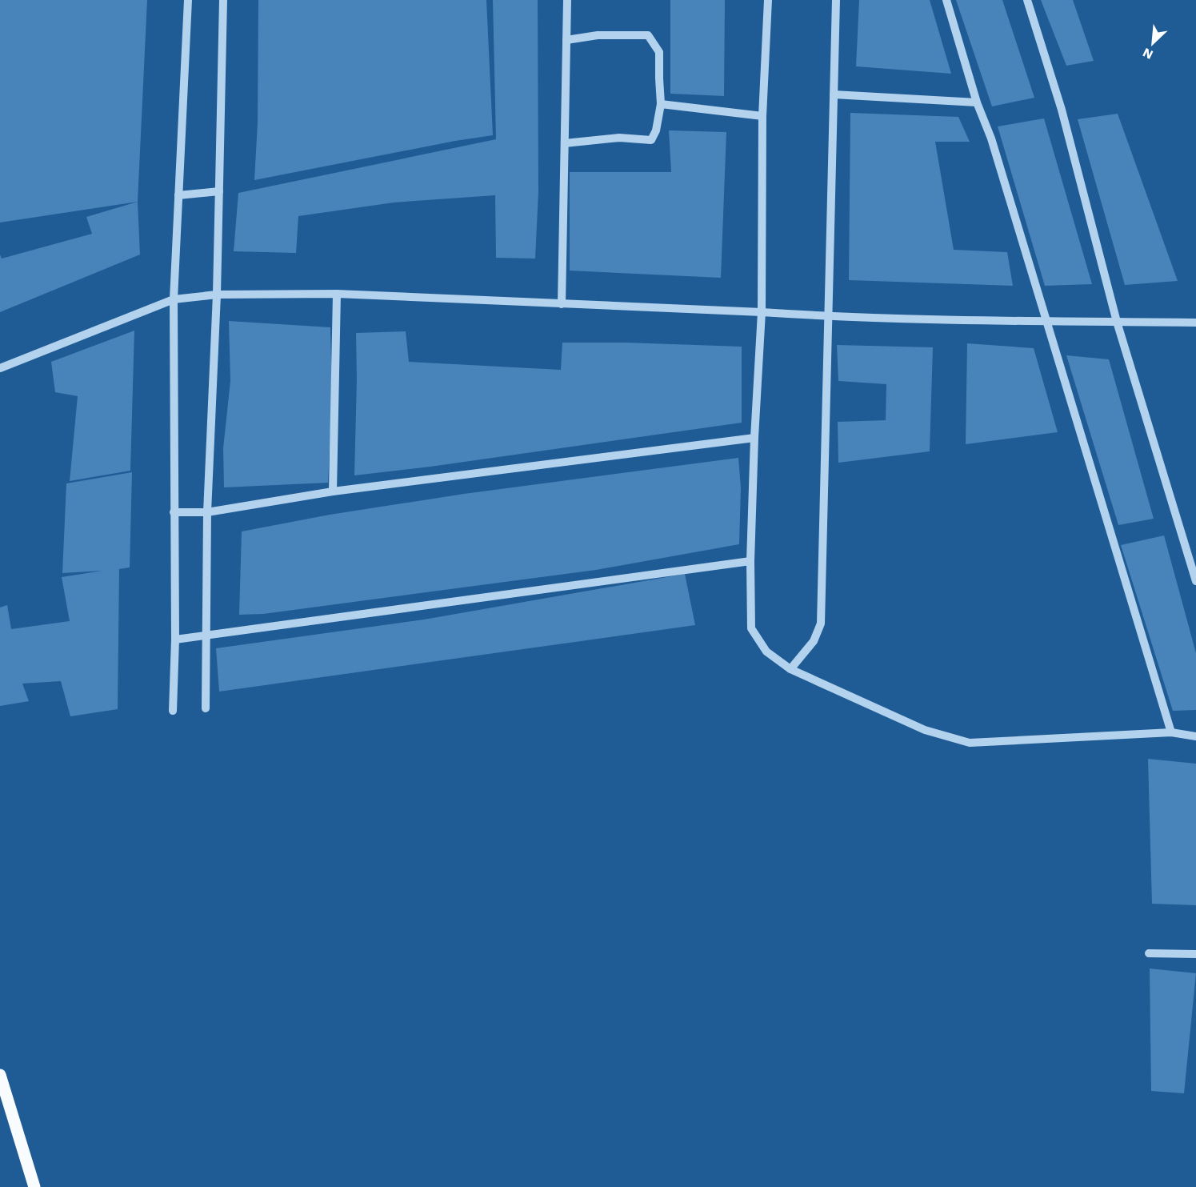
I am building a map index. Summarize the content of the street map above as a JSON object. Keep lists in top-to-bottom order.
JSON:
{
  "north": "bottom left"
}
